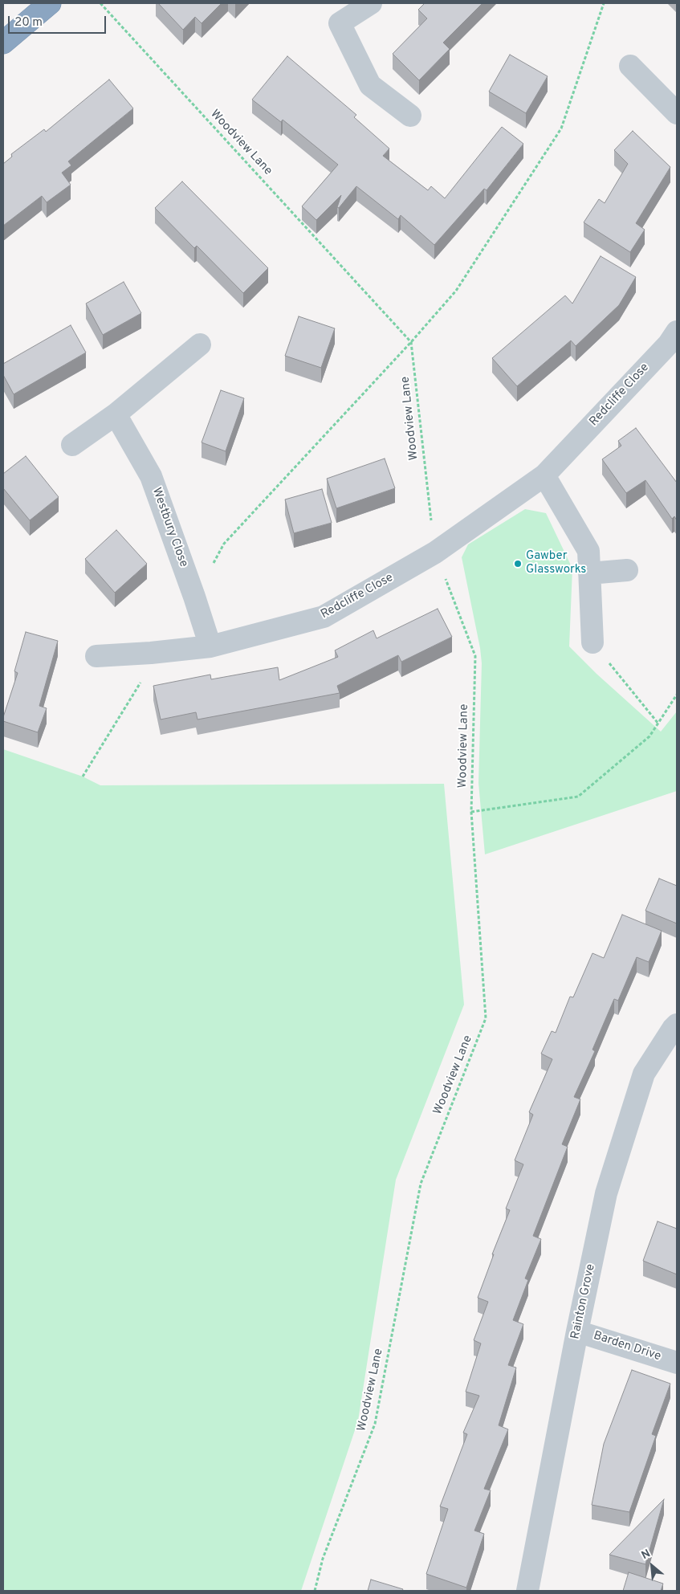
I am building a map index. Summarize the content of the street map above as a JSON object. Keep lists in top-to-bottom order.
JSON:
{
  "streets": {
    "street": [
      "Redcliffe Close",
      "Westbury Close",
      "Rainton Grove",
      "Barden Drive"
    ],
    "path": ["Woodview Lane"]
  },
  "crossings": [
    ["Woodview Lane", "Redcliffe Close"],
    ["Redcliffe Close", "Westbury Close"],
    ["Rainton Grove", "Barden Drive"]
  ],
  "places": ["Gawber Glassworks"],
  "scale_bar": "20 m",
  "north": "top left"
}
